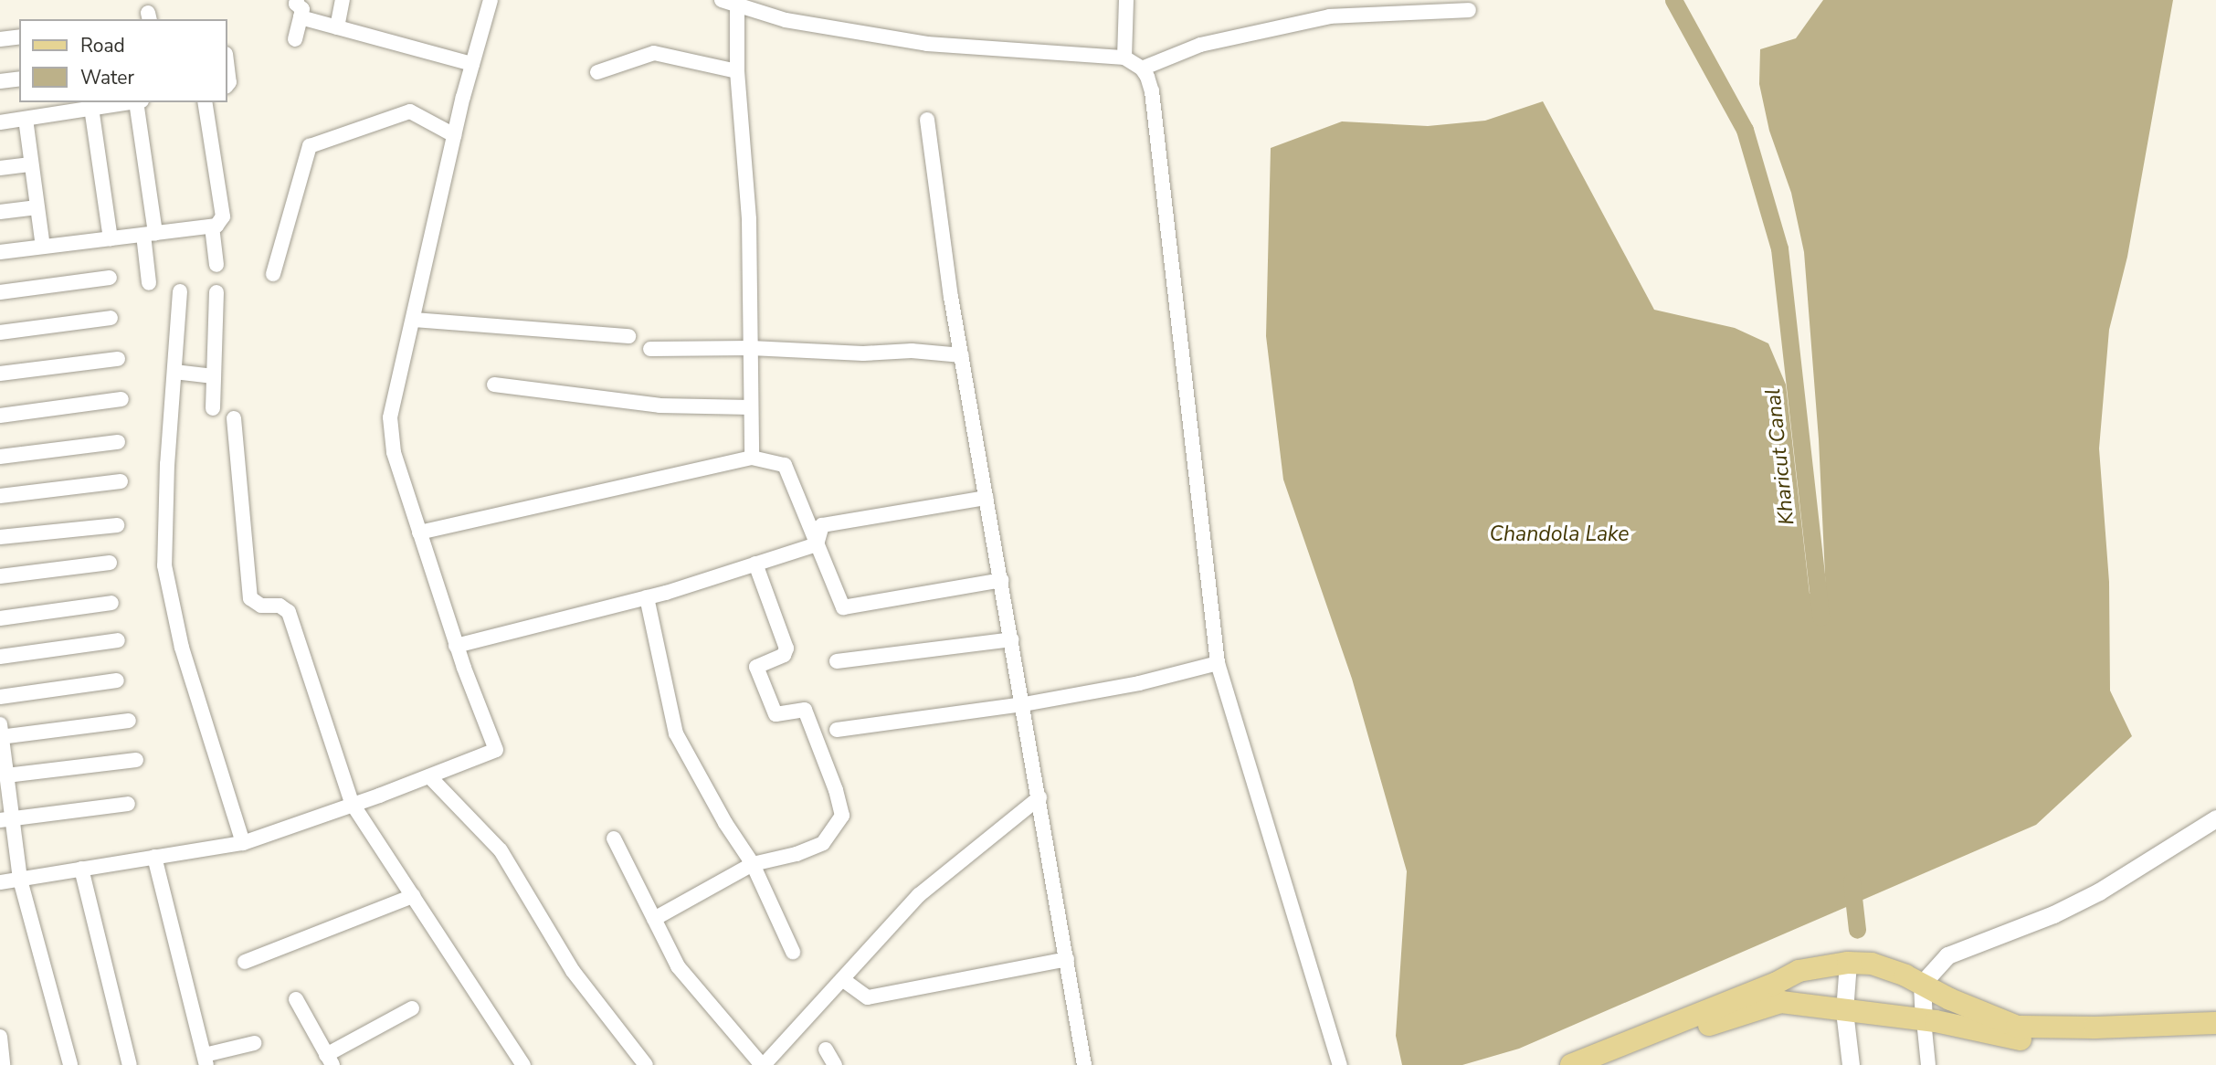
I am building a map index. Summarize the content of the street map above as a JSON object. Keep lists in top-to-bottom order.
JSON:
{
  "water": ["Kharicut Canal", "Chandola Lake"],
  "legend": ["Road", "Water"]
}
